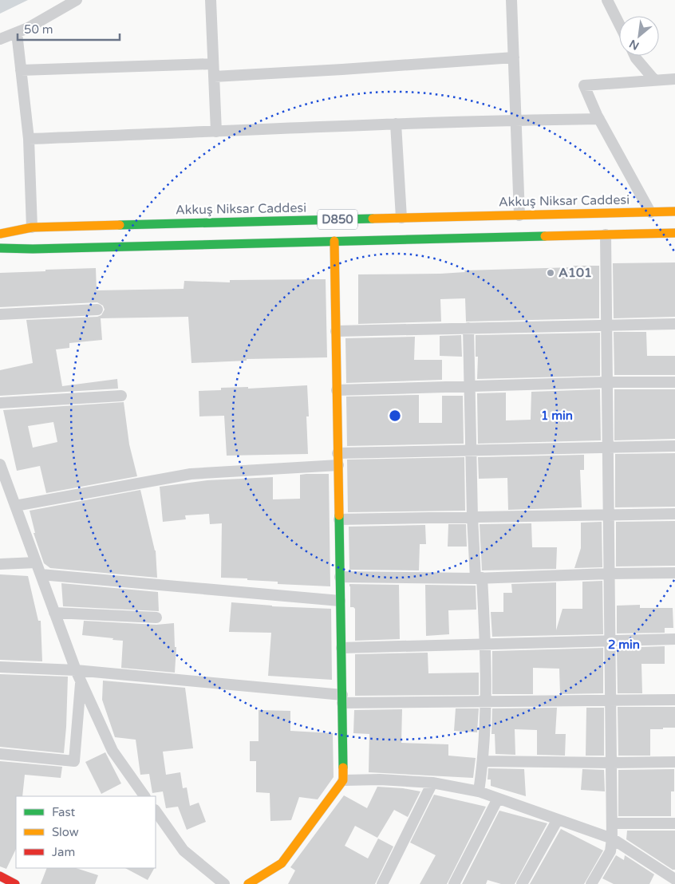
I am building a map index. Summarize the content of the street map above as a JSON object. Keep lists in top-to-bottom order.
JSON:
{
  "streets": {
    "main road": ["Akkuş Niksar Caddesi", "D850"]
  },
  "places": ["A101"],
  "legend": ["Fast", "Slow", "Jam"],
  "scale_bar": "50 m",
  "north": "bottom left",
  "rings": ["1 min", "2 min"]
}
